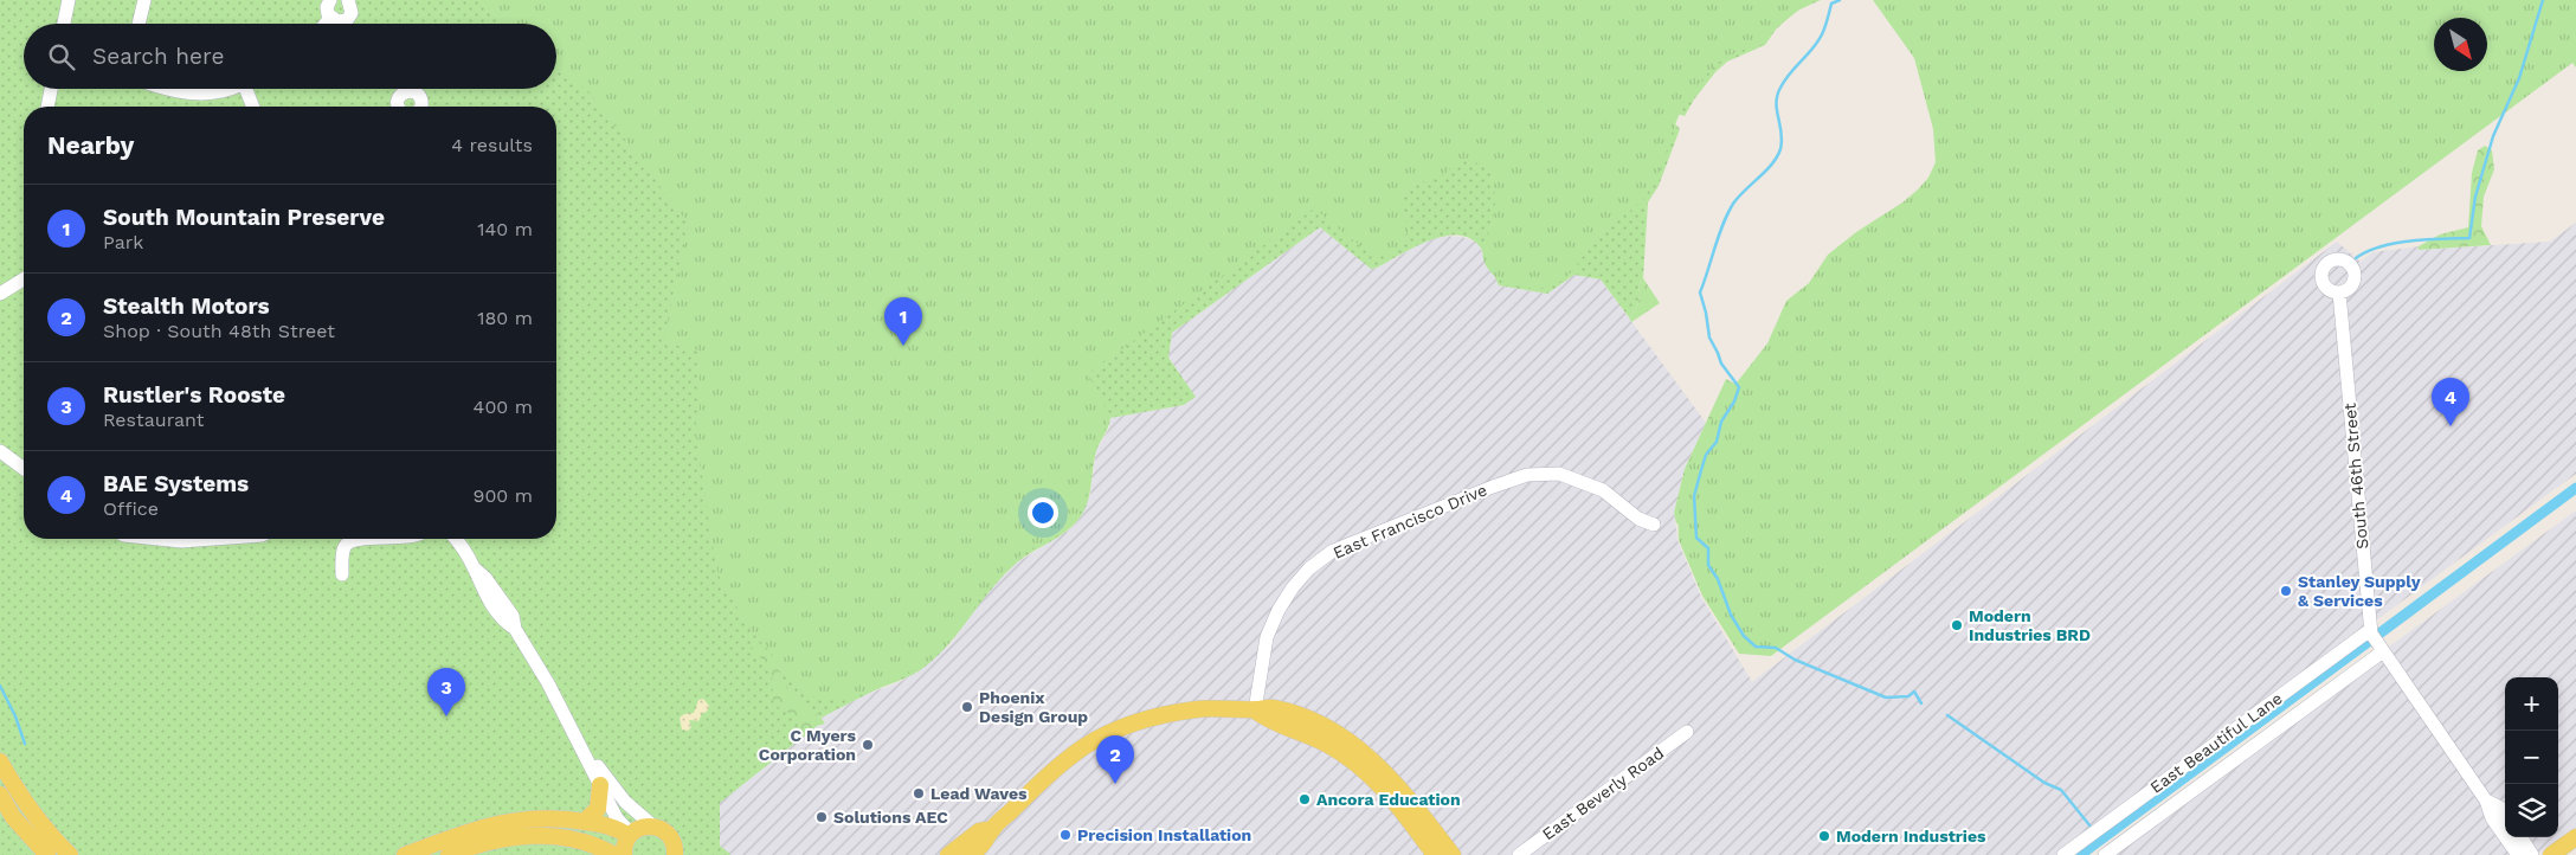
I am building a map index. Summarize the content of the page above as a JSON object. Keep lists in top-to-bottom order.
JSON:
{
  "streets": {
    "street": [
      "South 46th Street",
      "East Francisco Drive",
      "East Beautiful Lane",
      "East Beverly Road"
    ]
  },
  "crossings": [
    ["South 46th Street", "East Beautiful Lane"]
  ],
  "places": [
    "Stanley Supply & Services",
    "Modern Industries BRD",
    "Phoenix Design Group",
    "C Myers Corporation",
    "Lead Waves",
    "Ancora Education",
    "Solutions AEC",
    "Precision Installation",
    "Modern Industries"
  ],
  "north": "bottom right",
  "page": {
    "search": "Search here",
    "heading": ["Nearby", "4 results"],
    "list": [
      {
        "mark": "1",
        "name": "South Mountain Preserve",
        "note": "Park",
        "value": "140 m"
      },
      {
        "mark": "2",
        "name": "Stealth Motors",
        "note": "Shop · South 48th Street",
        "value": "180 m"
      },
      {
        "mark": "3",
        "name": "Rustler's Rooste",
        "note": "Restaurant",
        "value": "400 m"
      },
      {
        "mark": "4",
        "name": "BAE Systems",
        "note": "Office",
        "value": "900 m"
      }
    ],
    "pins": [
      "1",
      "4",
      "3",
      "2"
    ],
    "map_buttons": ["+", "−"]
  }
}
